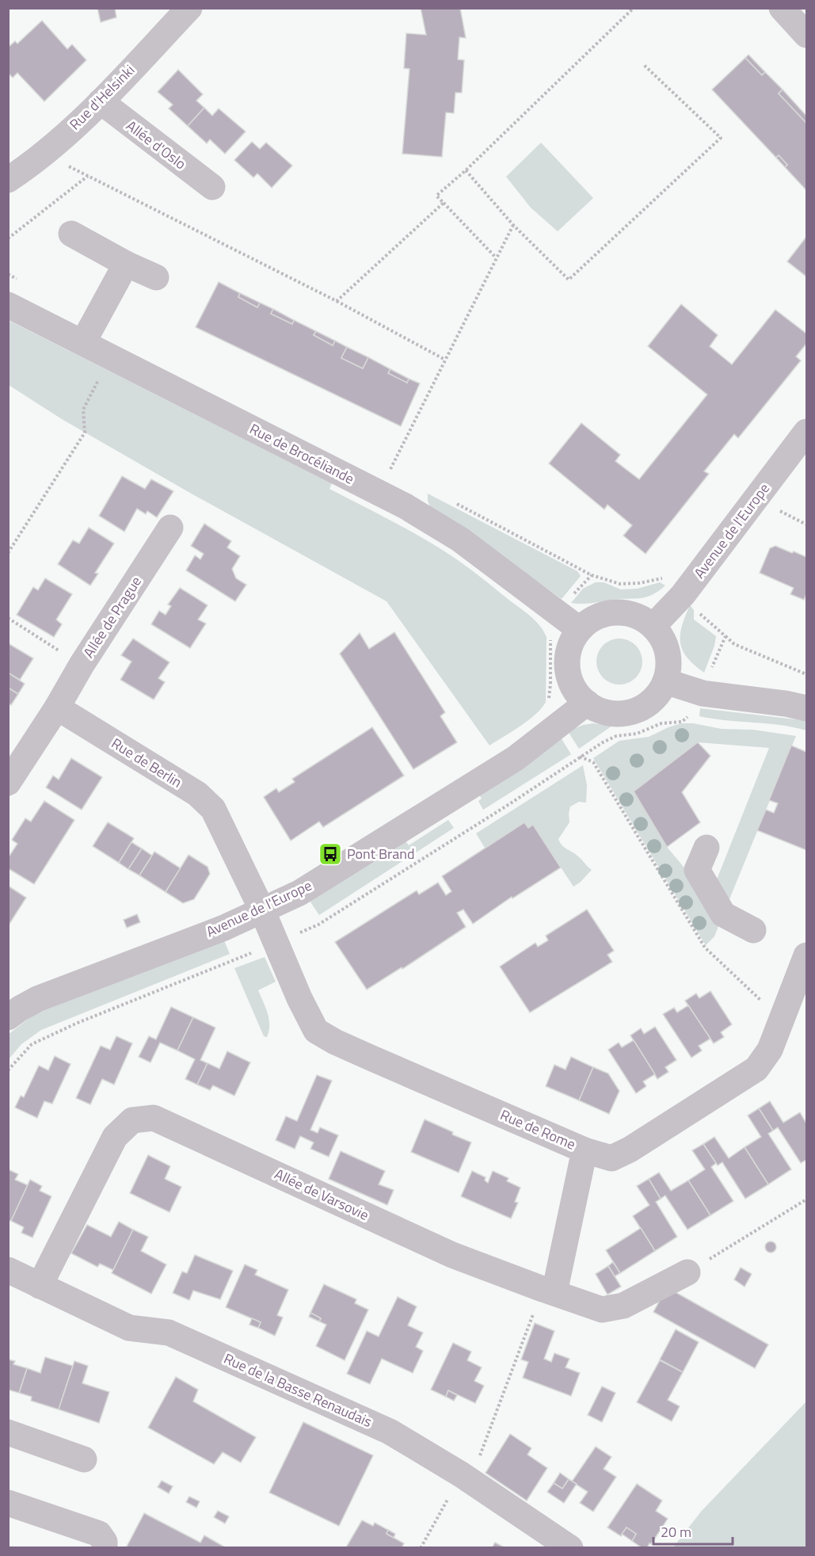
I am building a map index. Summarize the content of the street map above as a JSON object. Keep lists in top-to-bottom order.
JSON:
{
  "streets": {
    "street": [
      "Rue d'Helsinki",
      "Allée d'Oslo",
      "Rue de Brocéliande",
      "Avenue de l'Europe",
      "Allée de Prague",
      "Rue de Berlin",
      "Rue de Rome",
      "Allée de Varsovie",
      "Rue de la Basse Renaudais"
    ]
  },
  "crossings": [
    ["Rue d'Helsinki", "Allée d'Oslo"],
    ["Rue de Brocéliande", "Avenue de l'Europe"],
    ["Avenue de l'Europe", "Rue de Berlin"],
    ["Avenue de l'Europe", "Rue de Rome"],
    ["Allée de Prague", "Rue de Berlin"],
    ["Rue de Berlin", "Rue de Rome"],
    ["Allée de Varsovie", "Rue de la Basse Renaudais"]
  ],
  "places": {
    "bus stop": ["Pont Brand"]
  },
  "scale_bar": "20 m"
}
